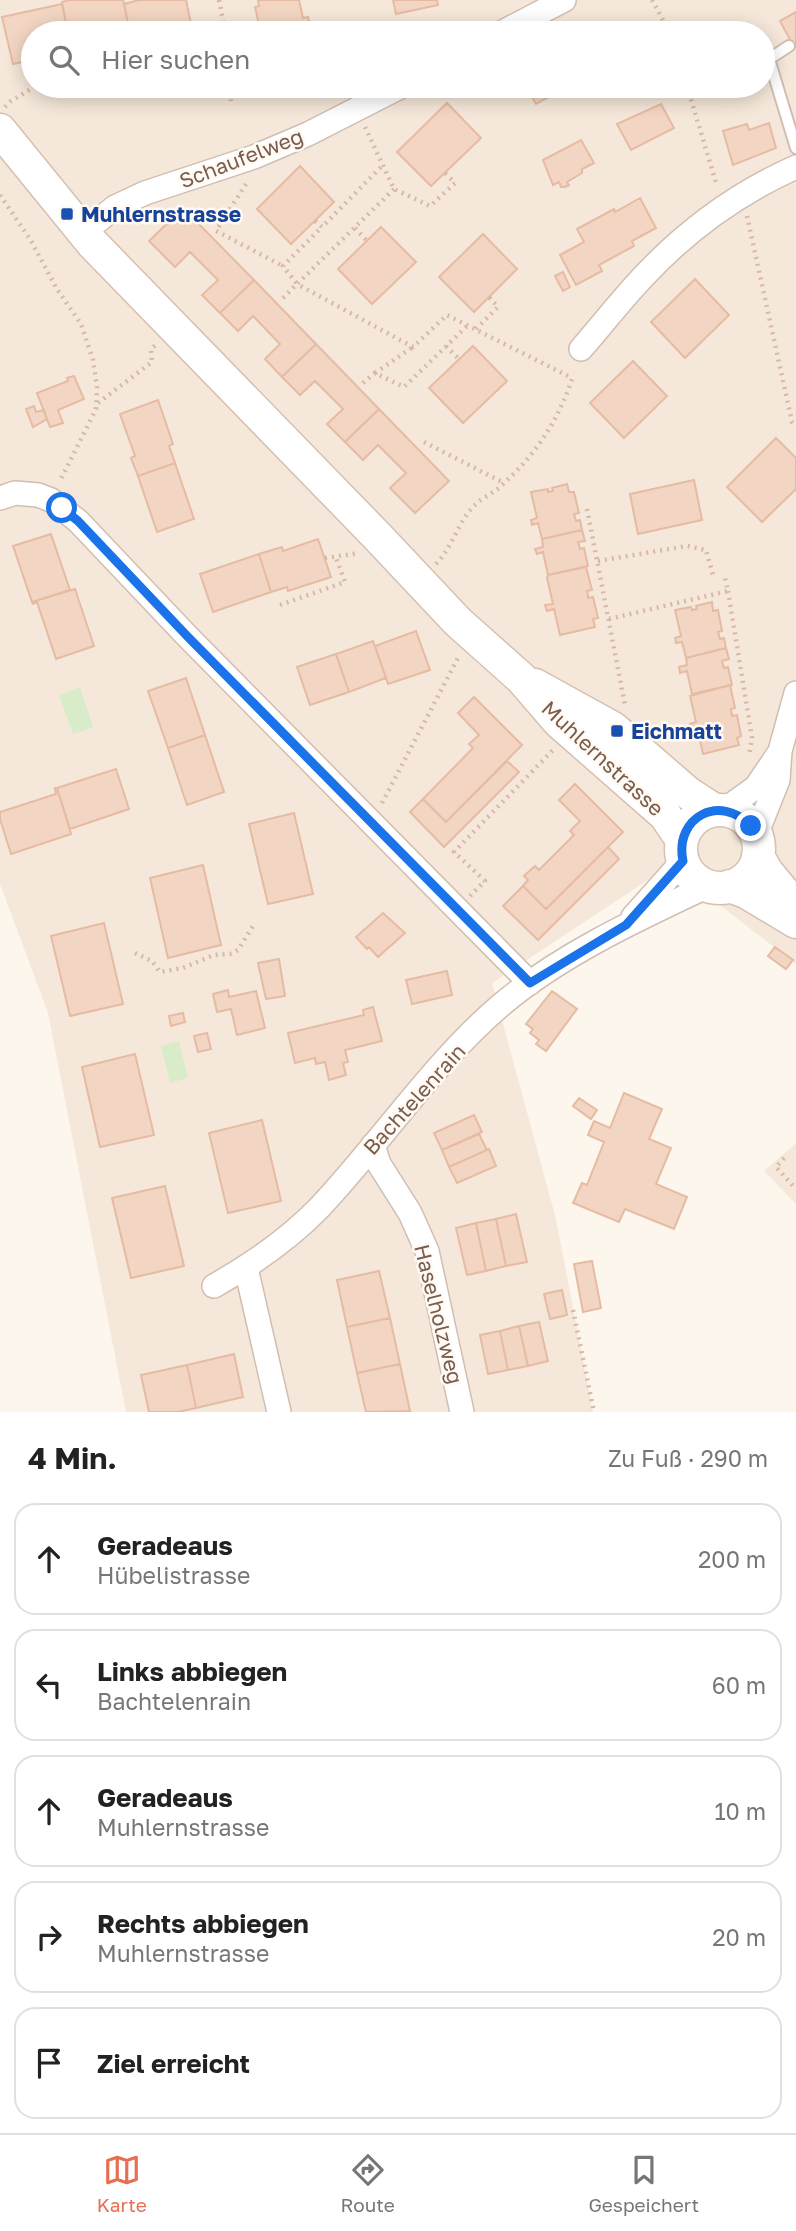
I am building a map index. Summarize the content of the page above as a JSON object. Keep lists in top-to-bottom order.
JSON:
{
  "streets": {
    "street": [
      "Schaufelweg",
      "Muhlernstrasse",
      "Bachtelenrain",
      "Haselholzweg"
    ]
  },
  "crossings": [
    ["Schaufelweg", "Muhlernstrasse"],
    ["Muhlernstrasse", "Bachtelenrain"],
    ["Bachtelenrain", "Haselholzweg"]
  ],
  "places": {
    "transit": ["Muhlernstrasse", "Eichmatt"]
  },
  "page": {
    "search": "Hier suchen",
    "heading": ["4 Min.", "Zu Fuß · 290 m"],
    "list": [
      ["Geradeaus", "Hübelistrasse", "200 m"],
      ["Links abbiegen", "Bachtelenrain", "60 m"],
      ["Geradeaus", "Muhlernstrasse", "10 m"],
      ["Rechts abbiegen", "Muhlernstrasse", "20 m"],
      "Ziel erreicht"
    ],
    "nav": ["Karte", "Route", "Gespeichert"]
  }
}
